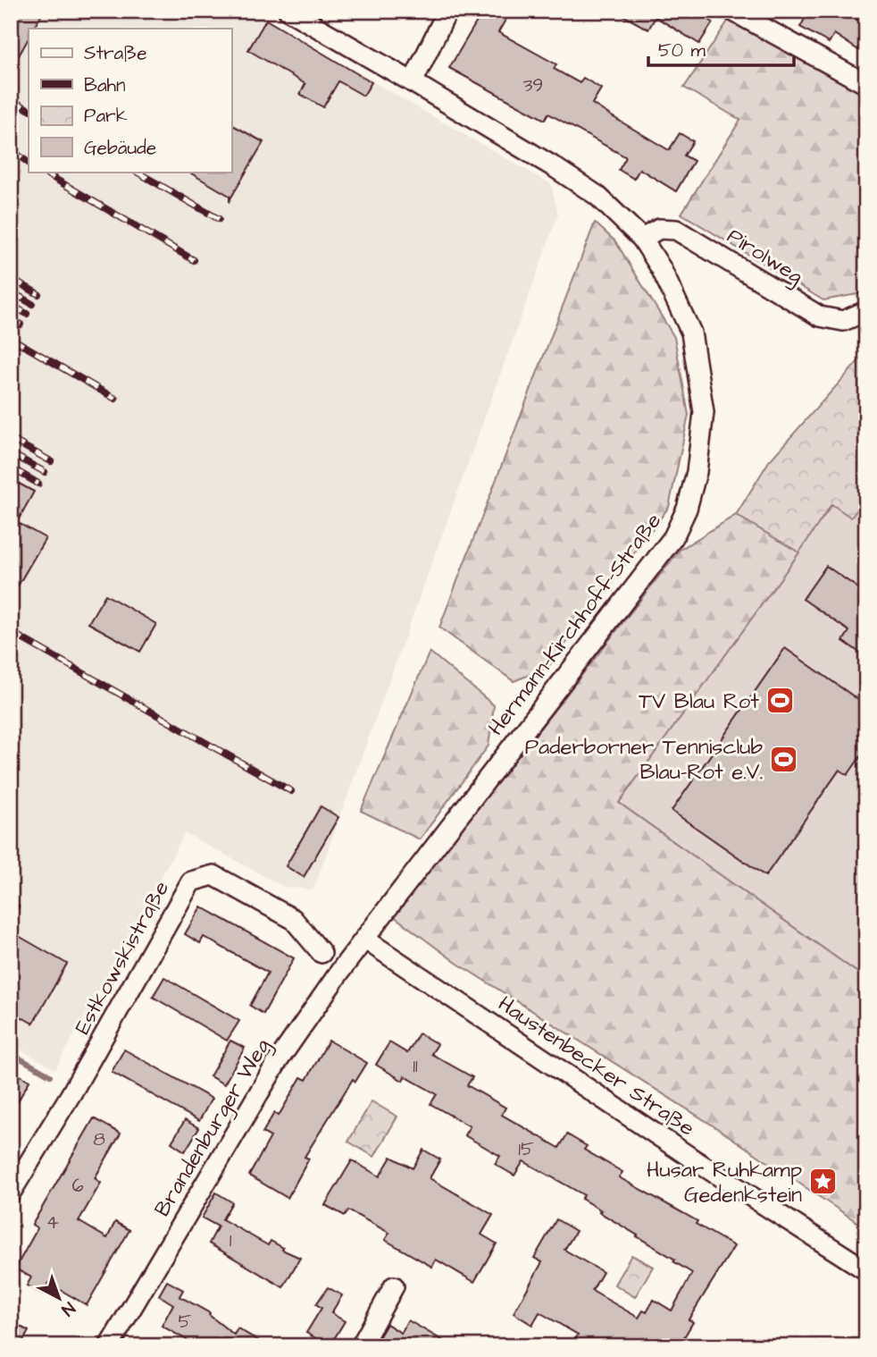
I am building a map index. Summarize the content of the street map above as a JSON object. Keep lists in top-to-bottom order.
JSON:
{
  "streets": {
    "street": [
      "Pirolweg",
      "Hermann-Kirchhoff-Straße",
      "Estkowskistraße",
      "Haustenbecker Straße",
      "Brandenburger Weg"
    ]
  },
  "crossings": [
    ["Pirolweg", "Hermann-Kirchhoff-Straße"],
    ["Hermann-Kirchhoff-Straße", "Haustenbecker Straße"],
    ["Hermann-Kirchhoff-Straße", "Brandenburger Weg"],
    ["Haustenbecker Straße", "Brandenburger Weg"]
  ],
  "places": {
    "sports": ["TV Blau Rot", "Paderborner Tennisclub Blau-Rot e.V."],
    "place": ["Husar Ruhkamp Gedenkstein"]
  },
  "house_numbers": [
    "39",
    "11",
    "8",
    "15",
    "6",
    "4",
    "1",
    "5"
  ],
  "legend": [
    "Straße",
    "Bahn",
    "Park",
    "Gebäude"
  ],
  "scale_bar": "50 m",
  "north": "bottom right"
}
